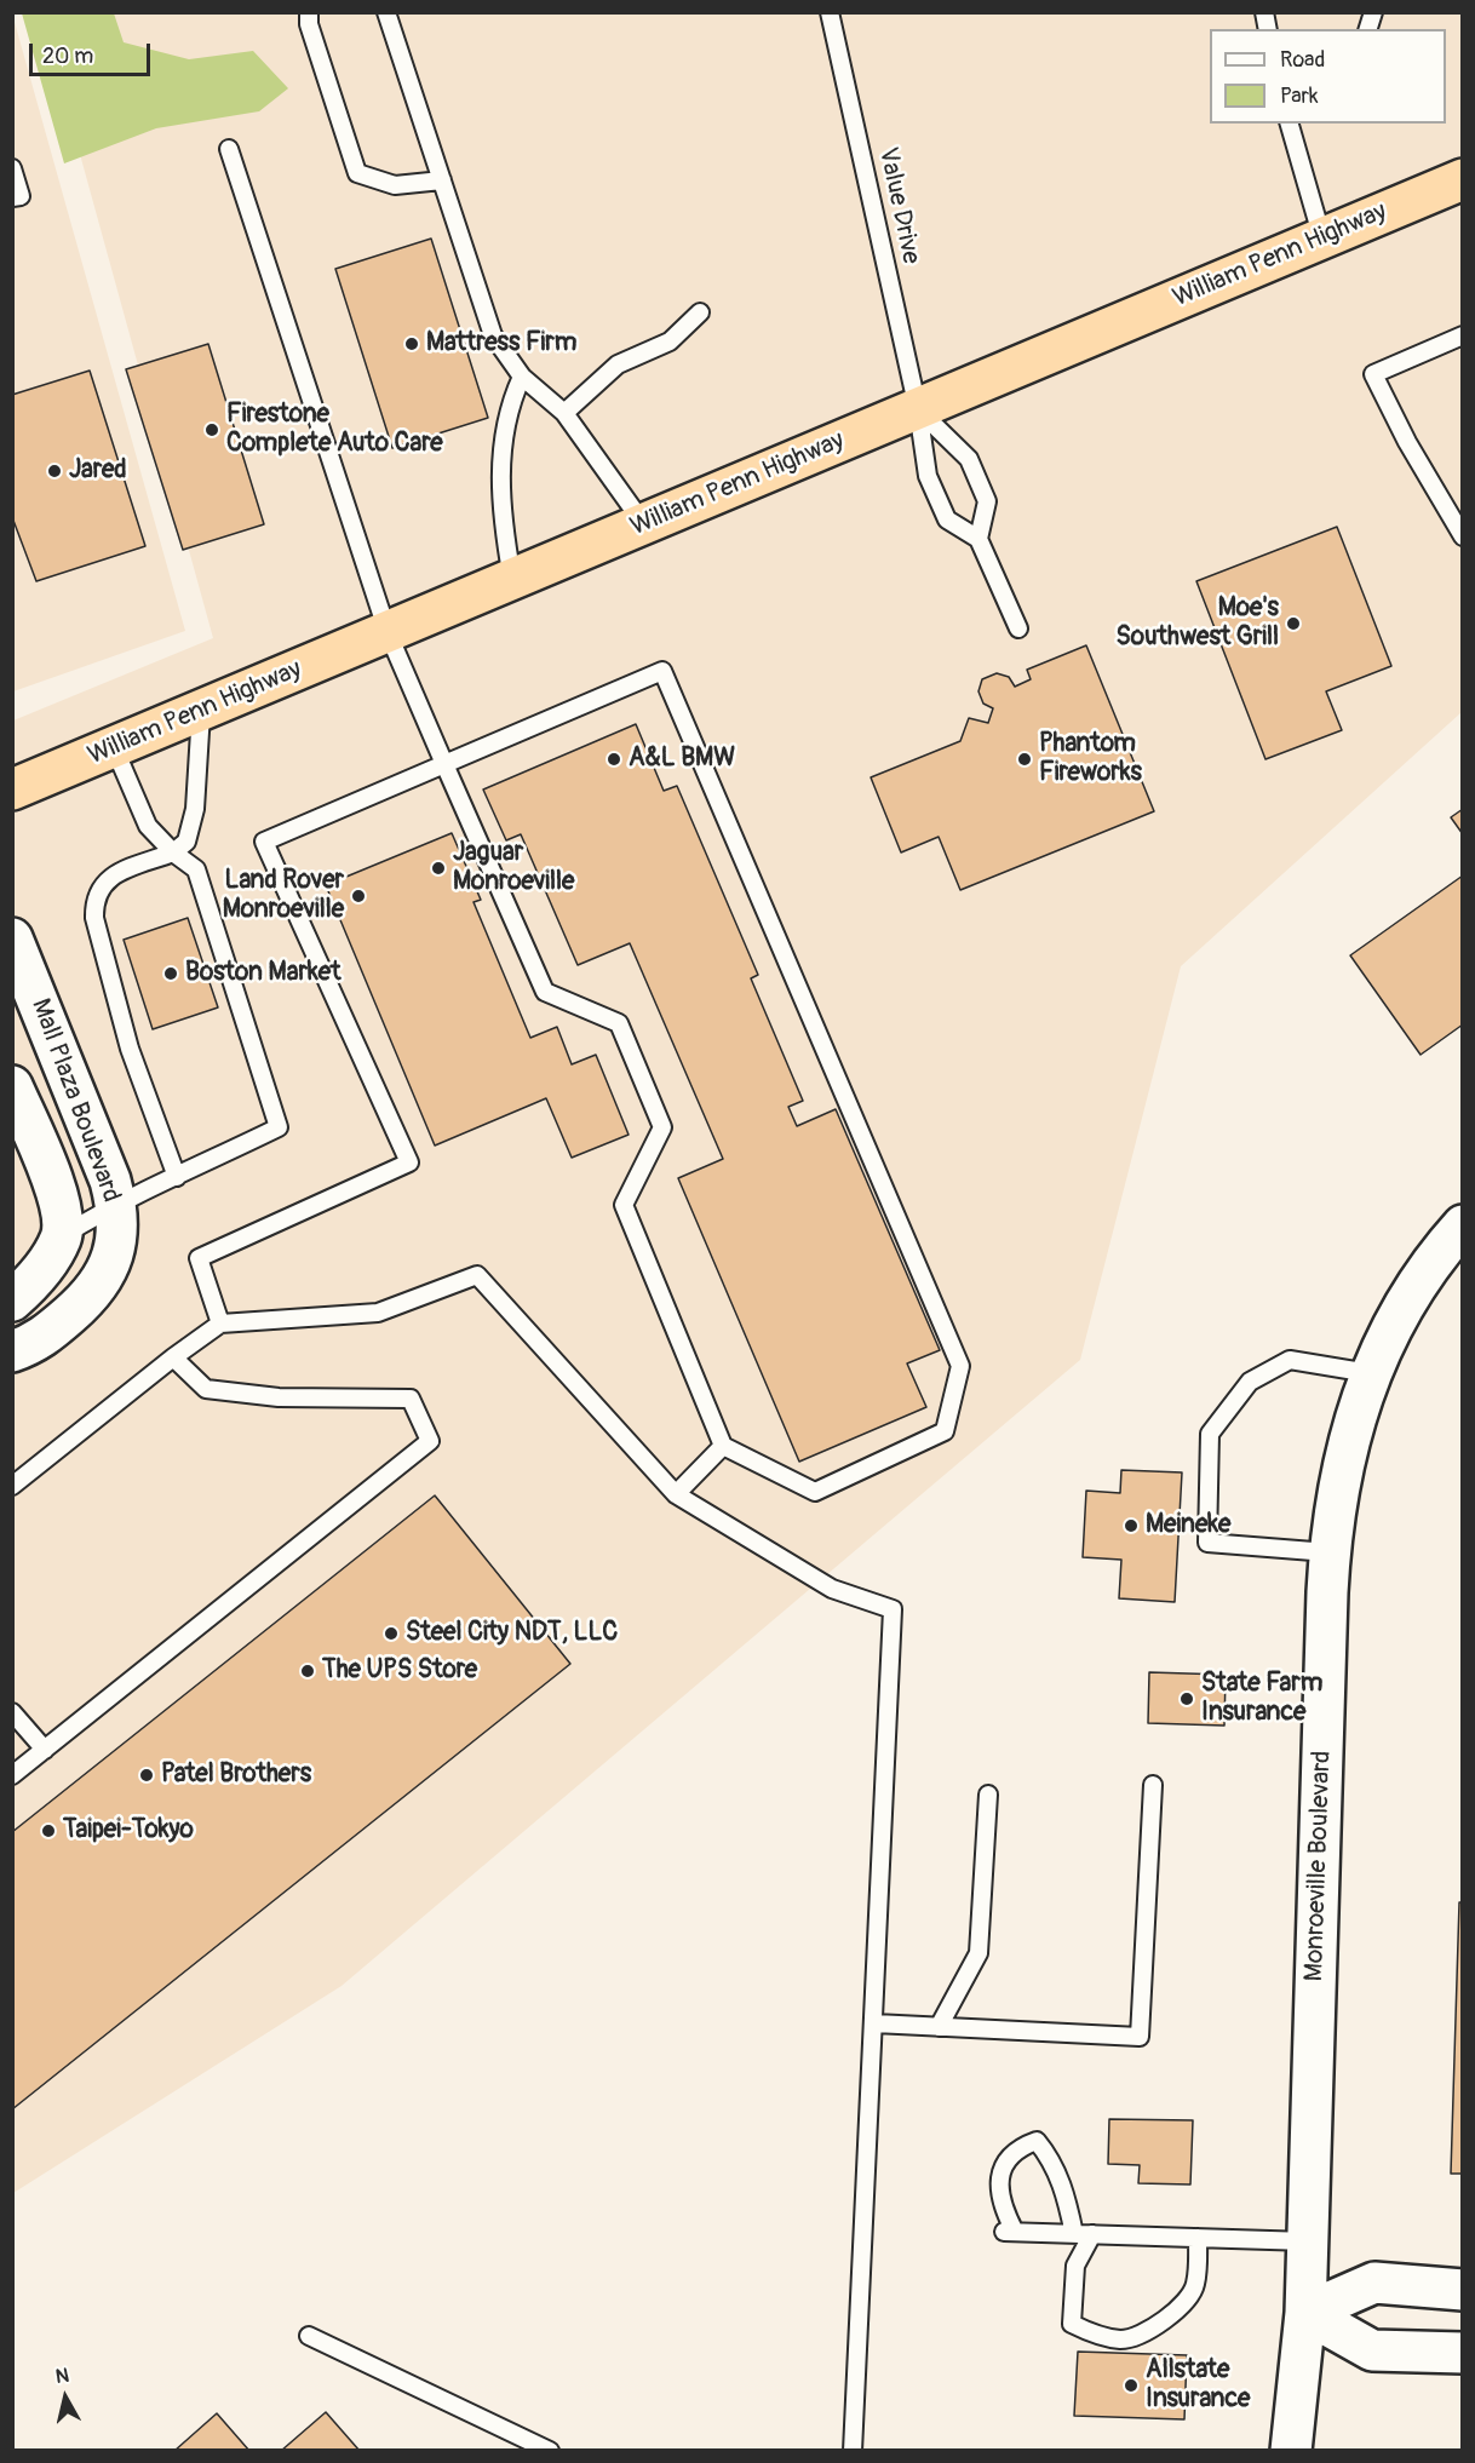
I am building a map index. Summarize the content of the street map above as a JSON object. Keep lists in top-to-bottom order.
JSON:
{
  "streets": {
    "highway": ["William Penn Highway"],
    "main road": ["Mall Plaza Boulevard", "Monroeville Boulevard"],
    "lane": ["Value Drive"]
  },
  "crossings": [
    ["Value Drive", "William Penn Highway"]
  ],
  "places": [
    "Mattress Firm",
    "Firestone Complete Auto Care",
    "Jared",
    "Moe's Southwest Grill",
    "A&L BMW",
    "Phantom Fireworks",
    "Jaguar Monroeville",
    "Land Rover Monroeville",
    "Boston Market",
    "Meineke",
    "Steel City NDT, LLC",
    "The UPS Store",
    "State Farm Insurance",
    "Patel Brothers",
    "Taipei-Tokyo",
    "Allstate Insurance"
  ],
  "legend": ["Road", "Park"],
  "scale_bar": "20 m",
  "north": "top"
}
